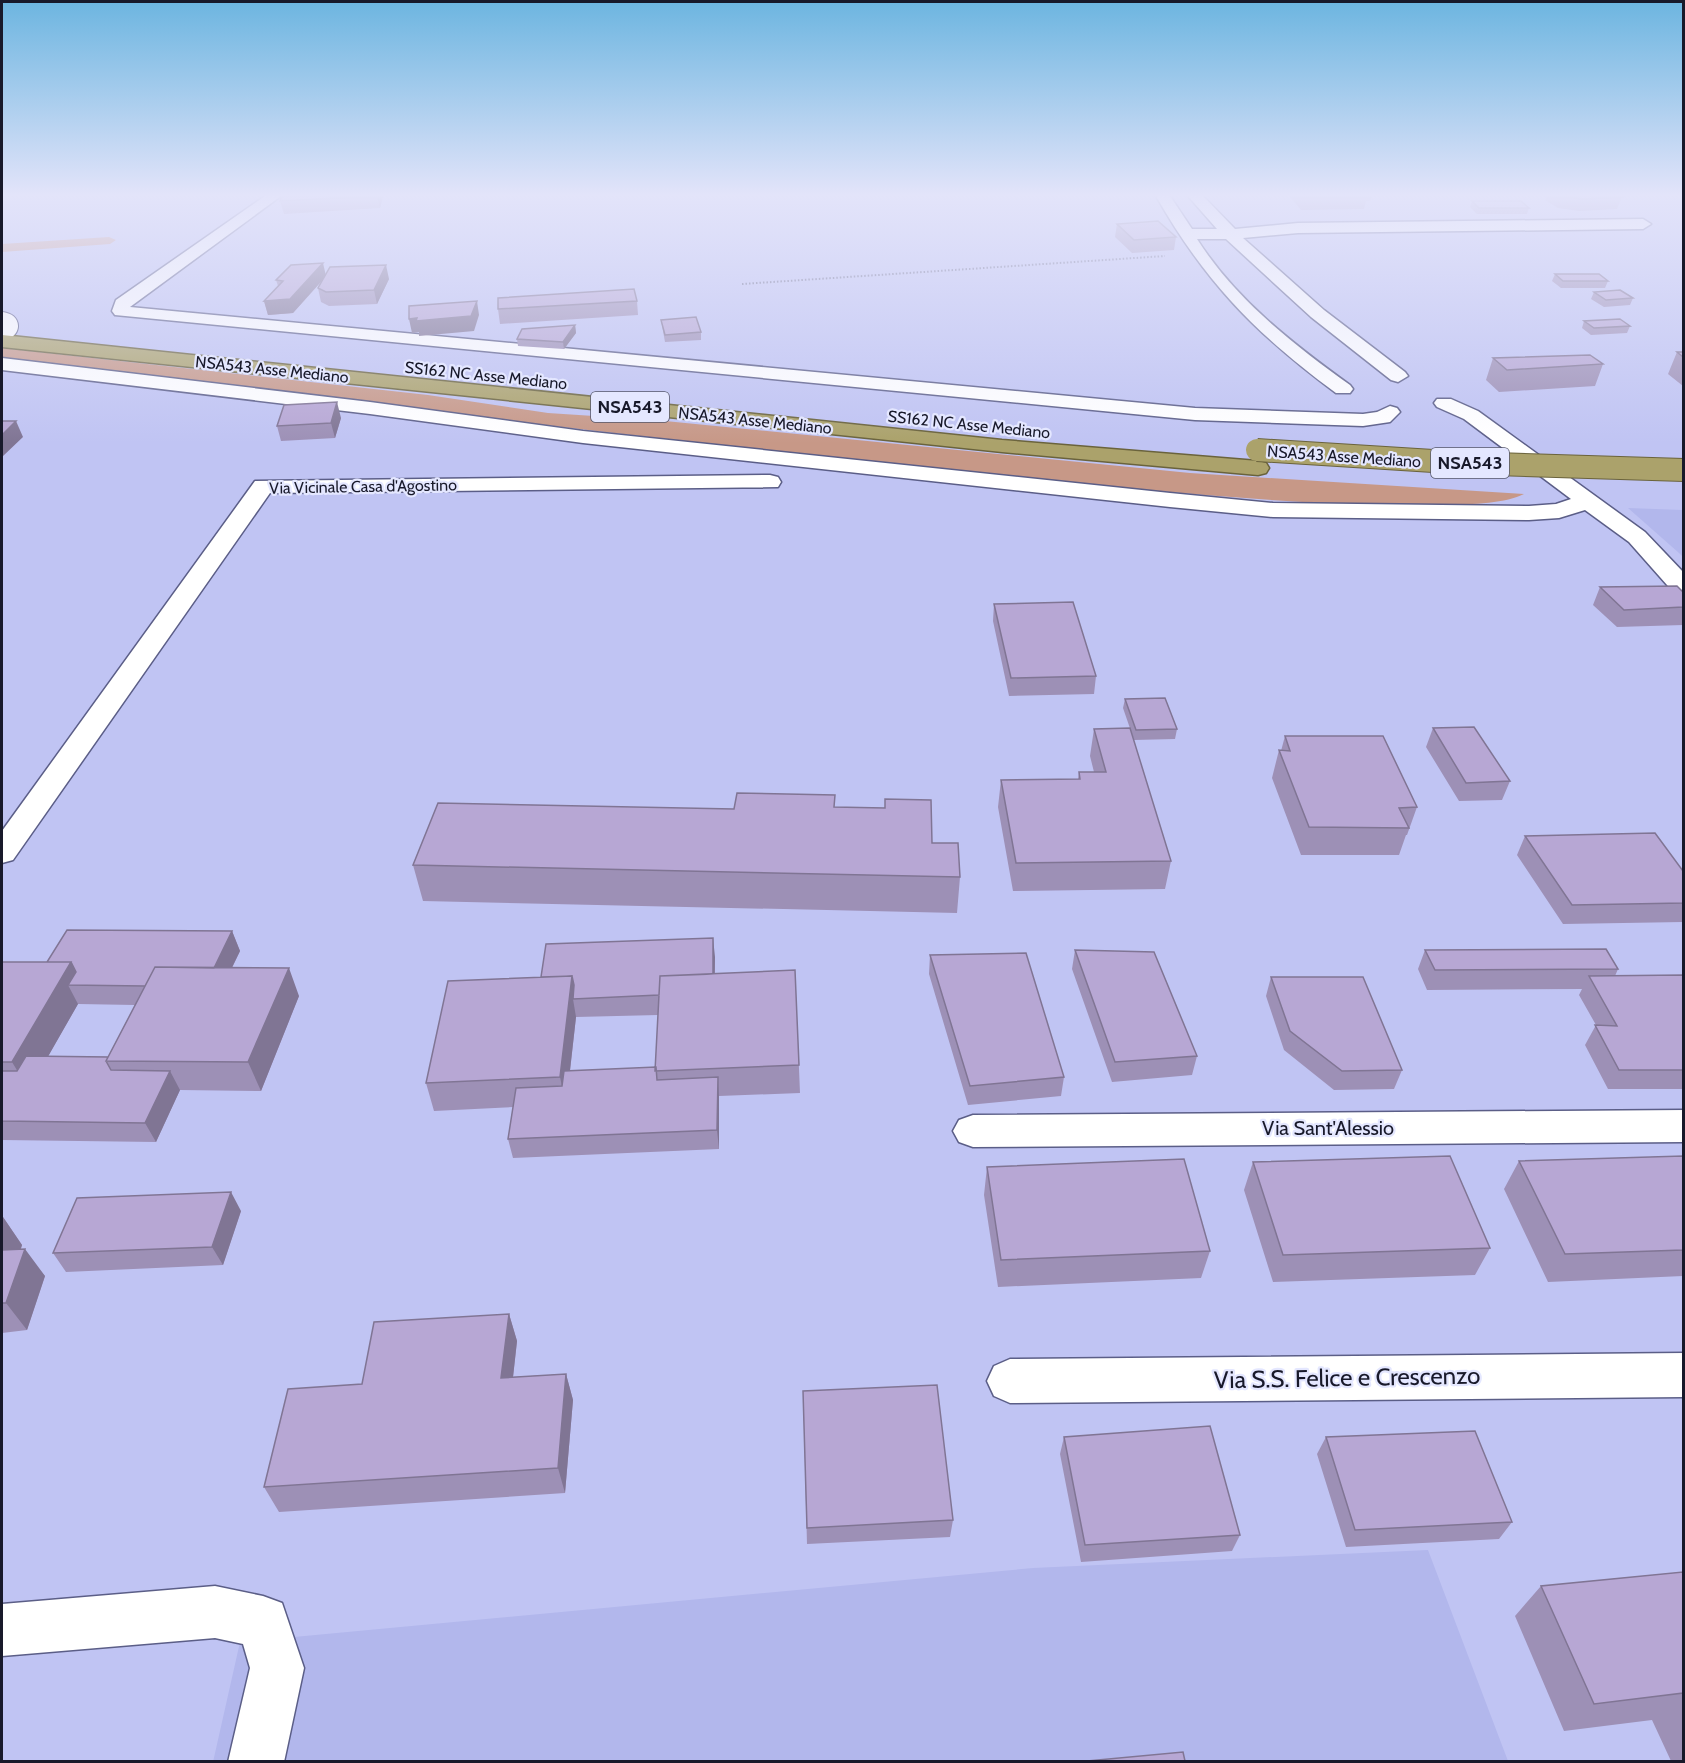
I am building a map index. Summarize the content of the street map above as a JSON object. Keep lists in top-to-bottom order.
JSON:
{
  "streets": {
    "highway": ["NSA543 Asse Mediano", "NSA543"],
    "street": ["Via Vicinale Casa d'Agostino", "Via Sant'Alessio", "Via S.S. Felice e Crescenzo"]
  }
}
